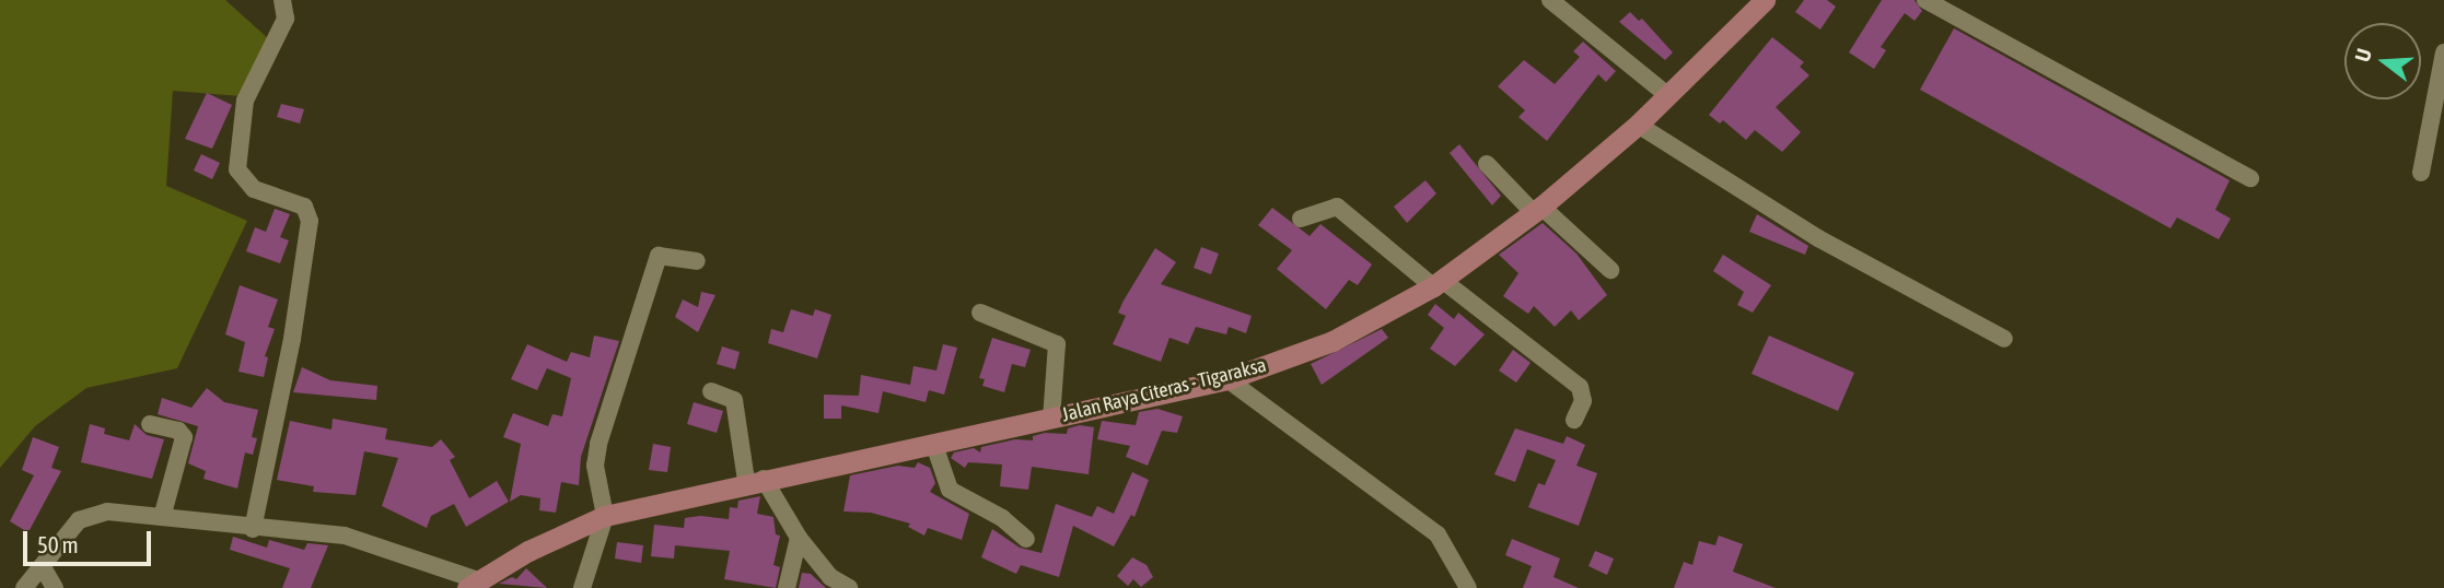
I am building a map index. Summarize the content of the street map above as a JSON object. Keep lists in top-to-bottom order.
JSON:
{
  "streets": {
    "main road": ["Jalan Raya Citeras - Tigaraksa"]
  },
  "scale_bar": "50 m",
  "north": "left"
}
